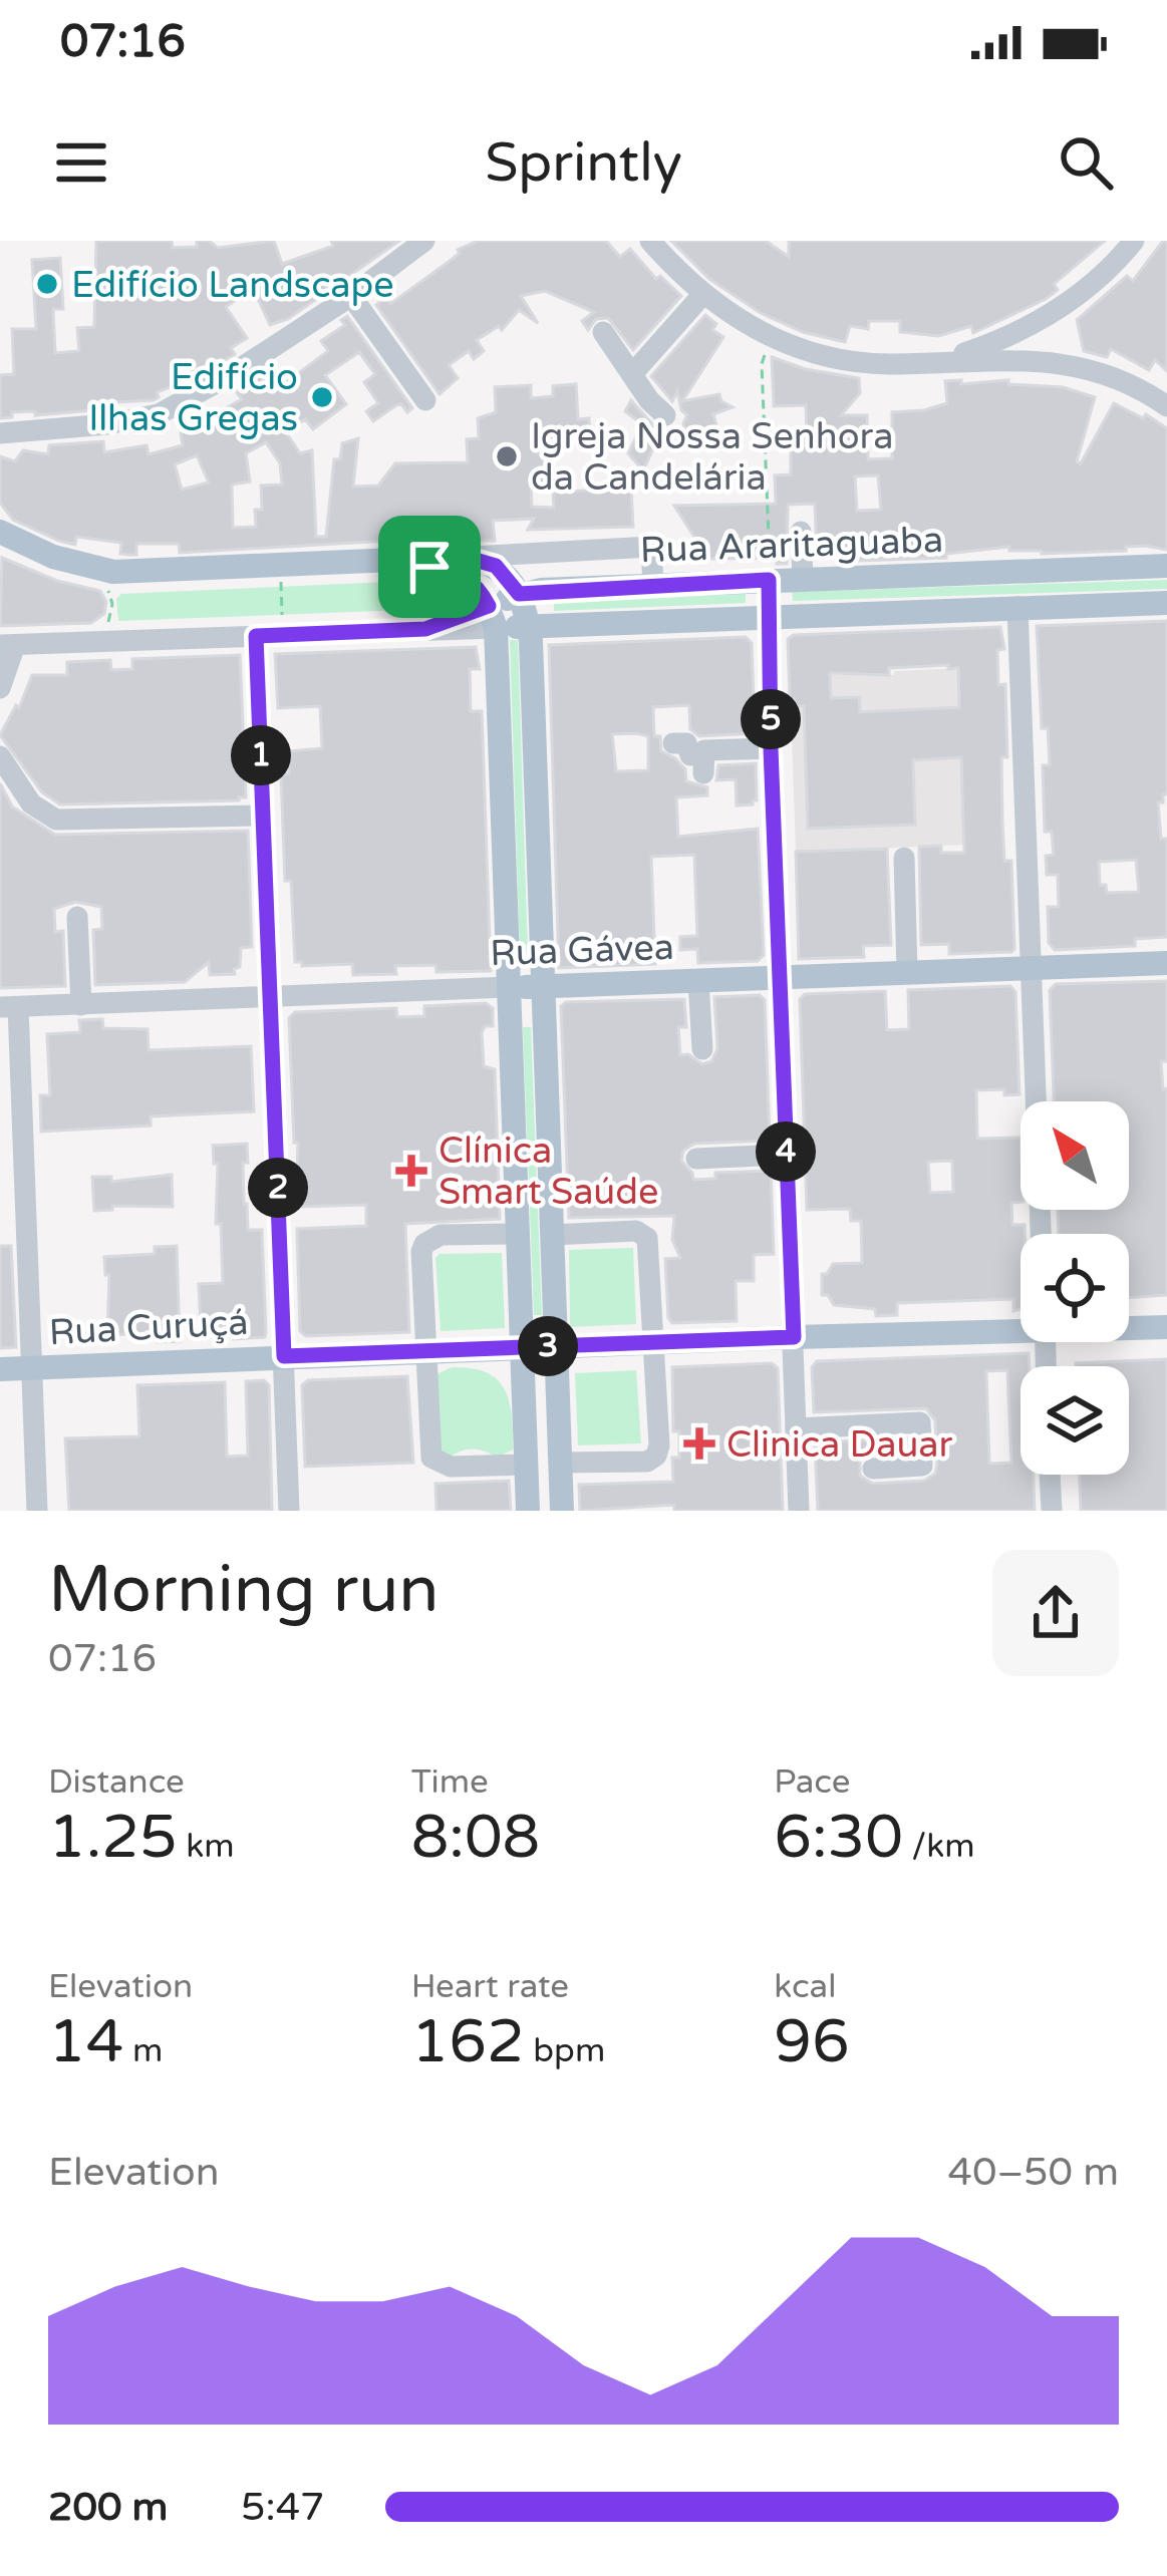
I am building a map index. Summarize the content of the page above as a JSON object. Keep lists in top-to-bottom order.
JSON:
{
  "streets": {
    "main road": ["Rua Araritaguaba", "Rua Gávea", "Rua Curuçá"]
  },
  "places": {
    "other": ["Edifício Landscape", "Edifício Ilhas Gregas", "Igreja Nossa Senhora da Candelária"],
    "health": ["Clínica Smart Saúde", "Clinica Dauar"]
  },
  "north": "top left",
  "page": {
    "status": "07:16",
    "header": "Sprintly",
    "pins": [
      "5",
      "1",
      "4",
      "2",
      "3"
    ],
    "heading": ["Morning run", "07:16"],
    "stats": [
      ["Distance", "1.25 km"],
      ["Time", "8:08"],
      ["Pace", "6:30 /km"],
      ["Elevation", "14 m"],
      ["Heart rate", "162 bpm"],
      ["kcal", "96"]
    ],
    "chart": ["Elevation", "40–50 m"],
    "list": [
      {
        "name": "200 m",
        "note": "5:47"
      }
    ]
  }
}
